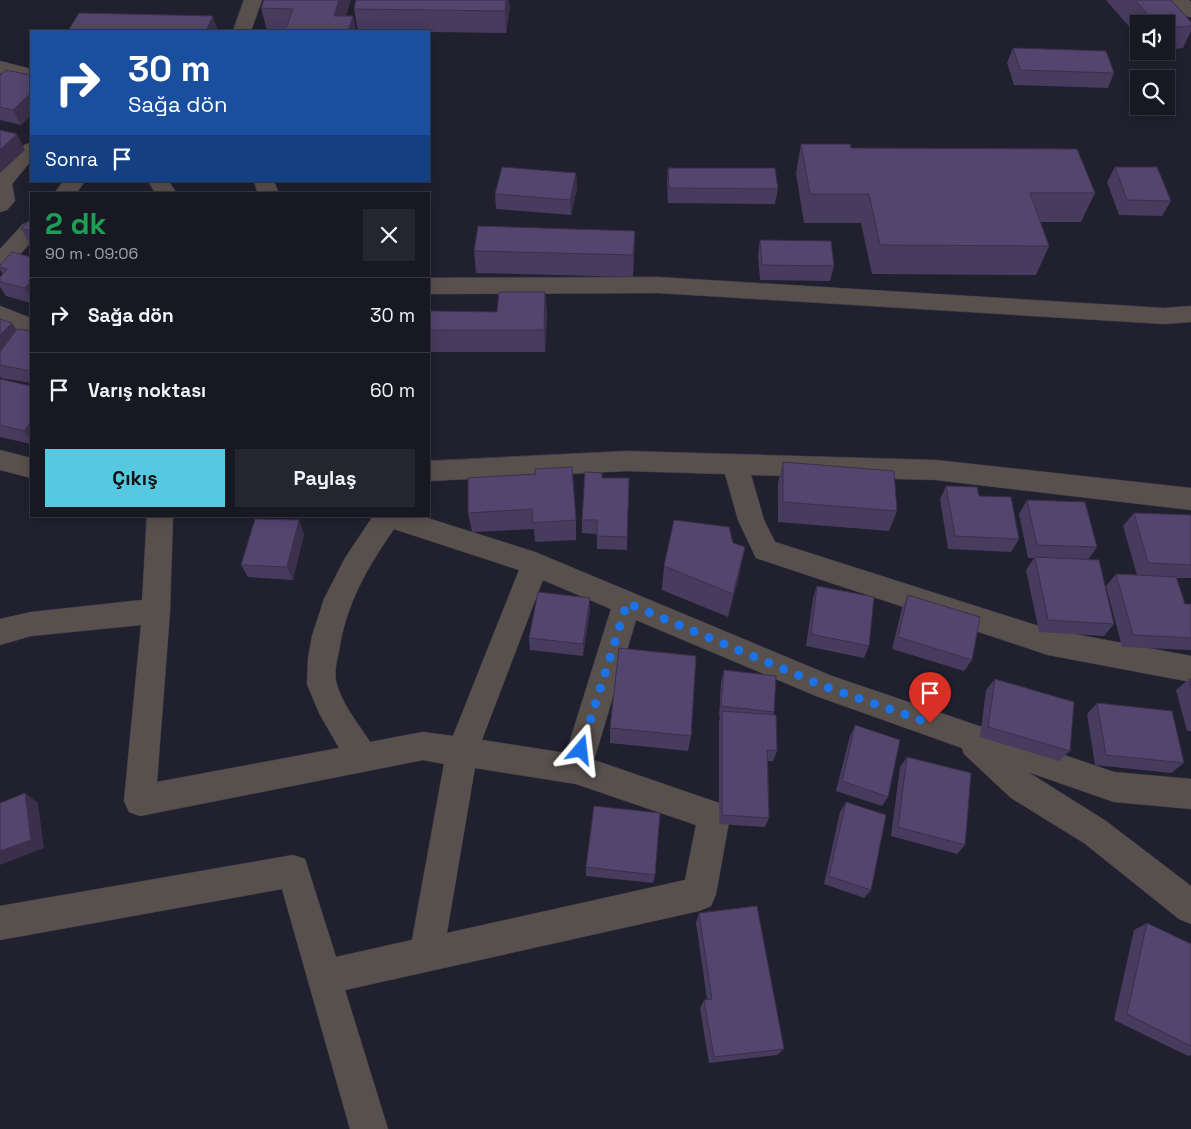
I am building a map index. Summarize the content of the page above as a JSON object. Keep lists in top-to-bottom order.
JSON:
{
  "page": {
    "turn": ["30 m", "Sağa dön"],
    "then": "Sonra",
    "heading": ["2 dk", "90 m · 09:06"],
    "list": [
      {
        "name": "Sağa dön",
        "value": "30 m"
      },
      {
        "name": "Varış noktası",
        "value": "60 m"
      }
    ],
    "buttons": ["Çıkış", "Paylaş"]
  }
}
